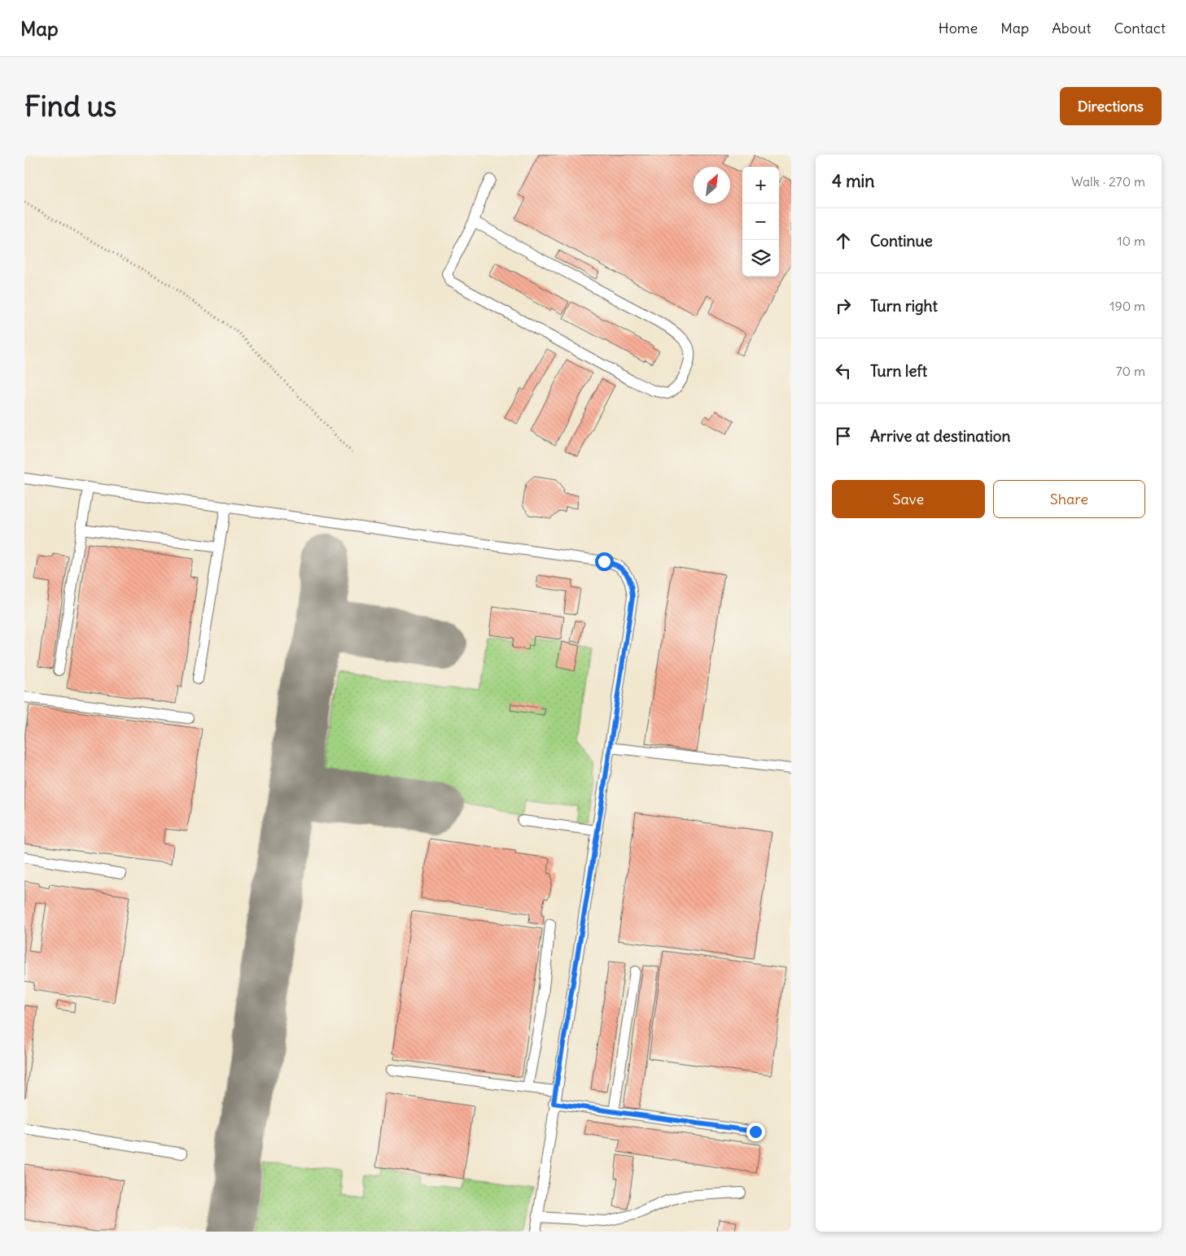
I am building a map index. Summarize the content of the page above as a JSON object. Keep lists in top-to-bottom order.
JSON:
{
  "north": "top right",
  "page": {
    "header": "Map",
    "nav": [
      "Home",
      "Map",
      "About",
      "Contact"
    ],
    "buttons": [
      "Directions",
      ["Save", "Share"]
    ],
    "title": "Find us",
    "heading": ["4 min", "Walk · 270 m"],
    "map_buttons": ["+", "−"],
    "list": [
      ["Continue", "10 m"],
      ["Turn right", "190 m"],
      ["Turn left", "70 m"],
      "Arrive at destination"
    ]
  }
}
